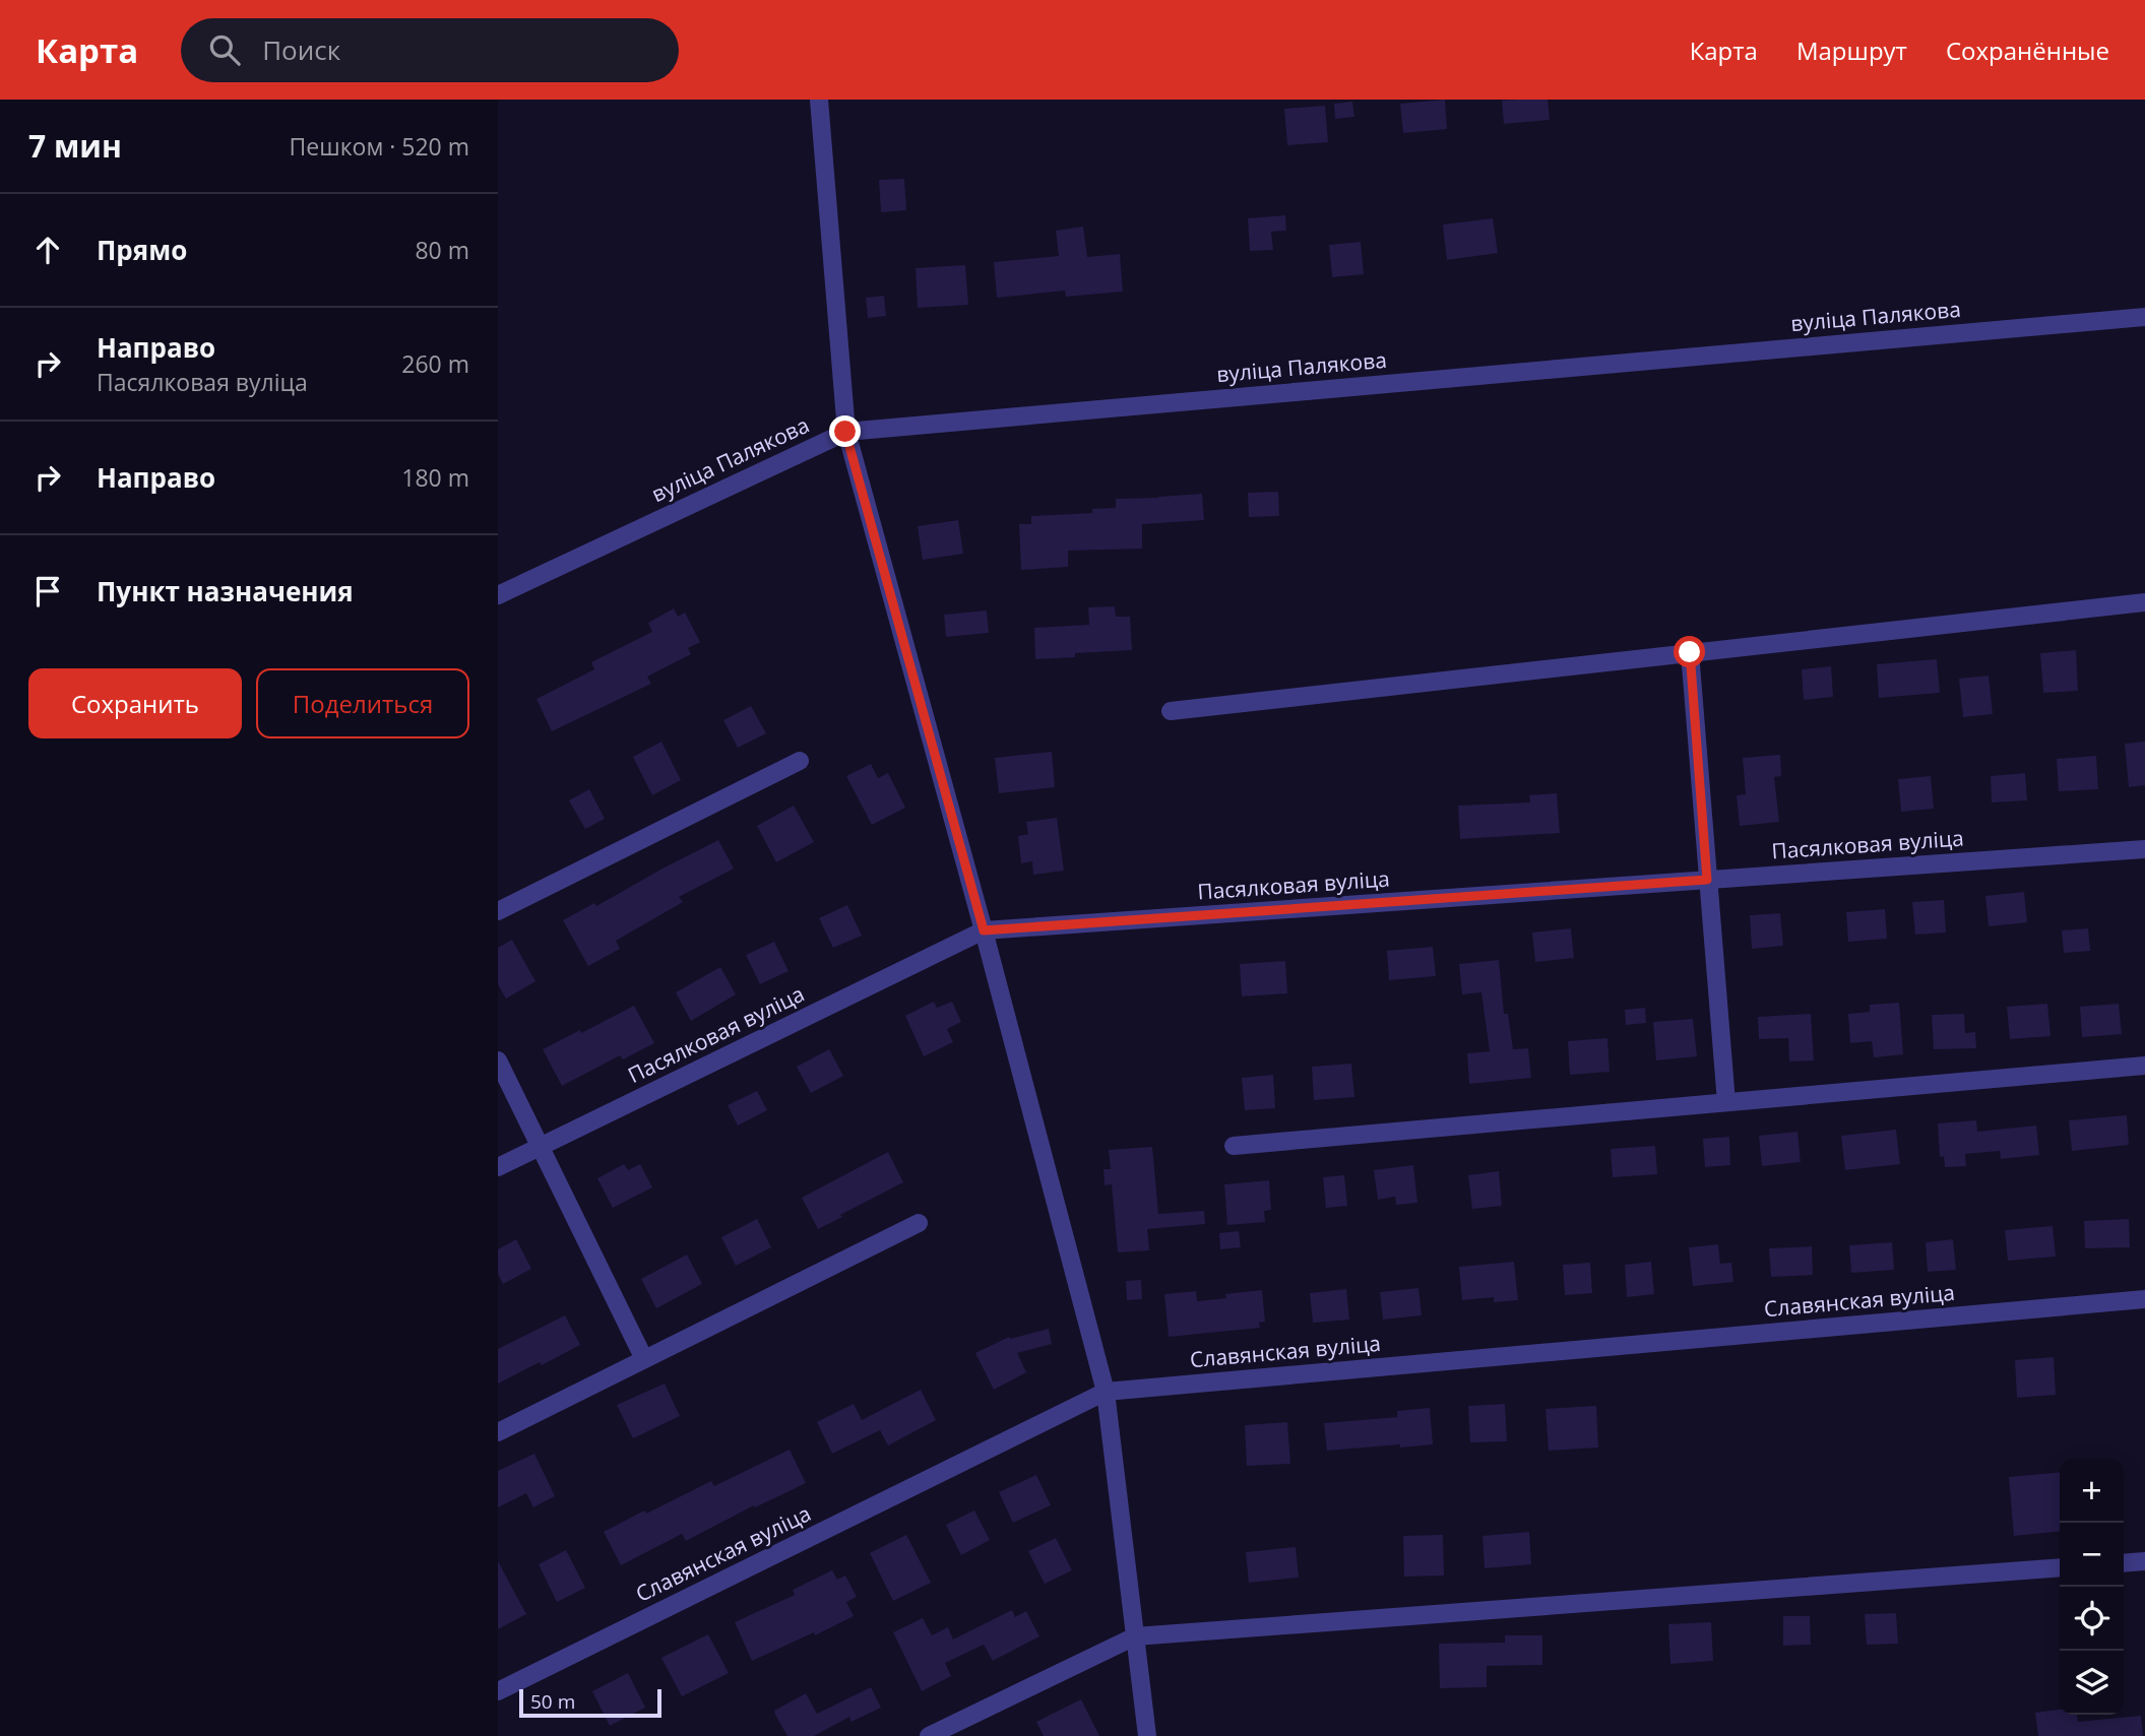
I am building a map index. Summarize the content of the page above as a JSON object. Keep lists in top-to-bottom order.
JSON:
{
  "streets": {
    "street": ["вуліца Палякова", "Пасялковая вуліца", "Славянская вуліца"]
  },
  "scale_bar": "50 m",
  "page": {
    "header": "Карта",
    "search": "Поиск",
    "nav": ["Карта", "Маршрут", "Сохранённые"],
    "heading": ["7 мин", "Пешком · 520 m"],
    "list": [
      ["Прямо", "80 m"],
      ["Направо", "Пасялковая вуліца", "260 m"],
      ["Направо", "180 m"],
      "Пункт назначения"
    ],
    "buttons": ["Сохранить", "Поделиться"],
    "map_buttons": ["+", "−"],
    "scale": "50 m"
  }
}
